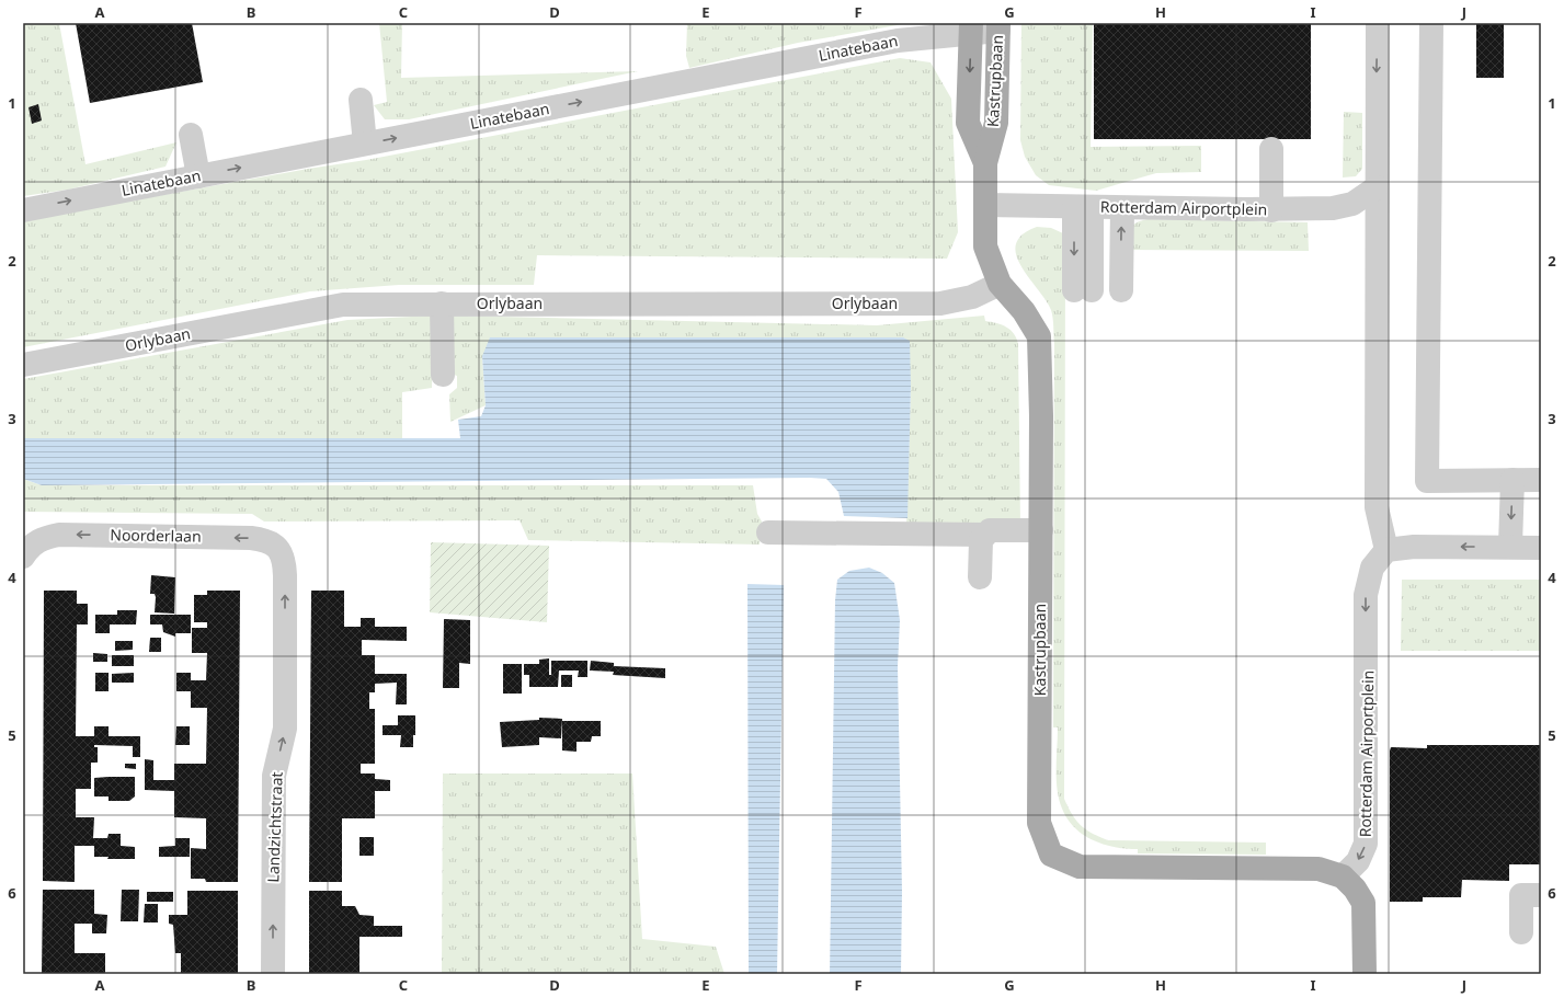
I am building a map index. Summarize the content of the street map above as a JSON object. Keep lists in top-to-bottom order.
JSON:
{
  "streets": {
    "main road": ["Kastrupbaan"],
    "street": [
      "Linatebaan",
      "Rotterdam Airportplein",
      "Orlybaan",
      "Noorderlaan",
      "Landzichtstraat"
    ]
  },
  "crossings": [
    ["Linatebaan", "Kastrupbaan"],
    ["Kastrupbaan", "Rotterdam Airportplein"],
    ["Kastrupbaan", "Orlybaan"],
    ["Noorderlaan", "Landzichtstraat"]
  ],
  "one_way": [
    "Linatebaan",
    "Rotterdam Airportplein",
    "Noorderlaan",
    "Landzichtstraat"
  ],
  "grid": {
    "columns": [
      "A",
      "B",
      "C",
      "D",
      "E",
      "F",
      "G",
      "H",
      "I",
      "J"
    ],
    "rows": [
      "1",
      "2",
      "3",
      "4",
      "5",
      "6"
    ]
  }
}
